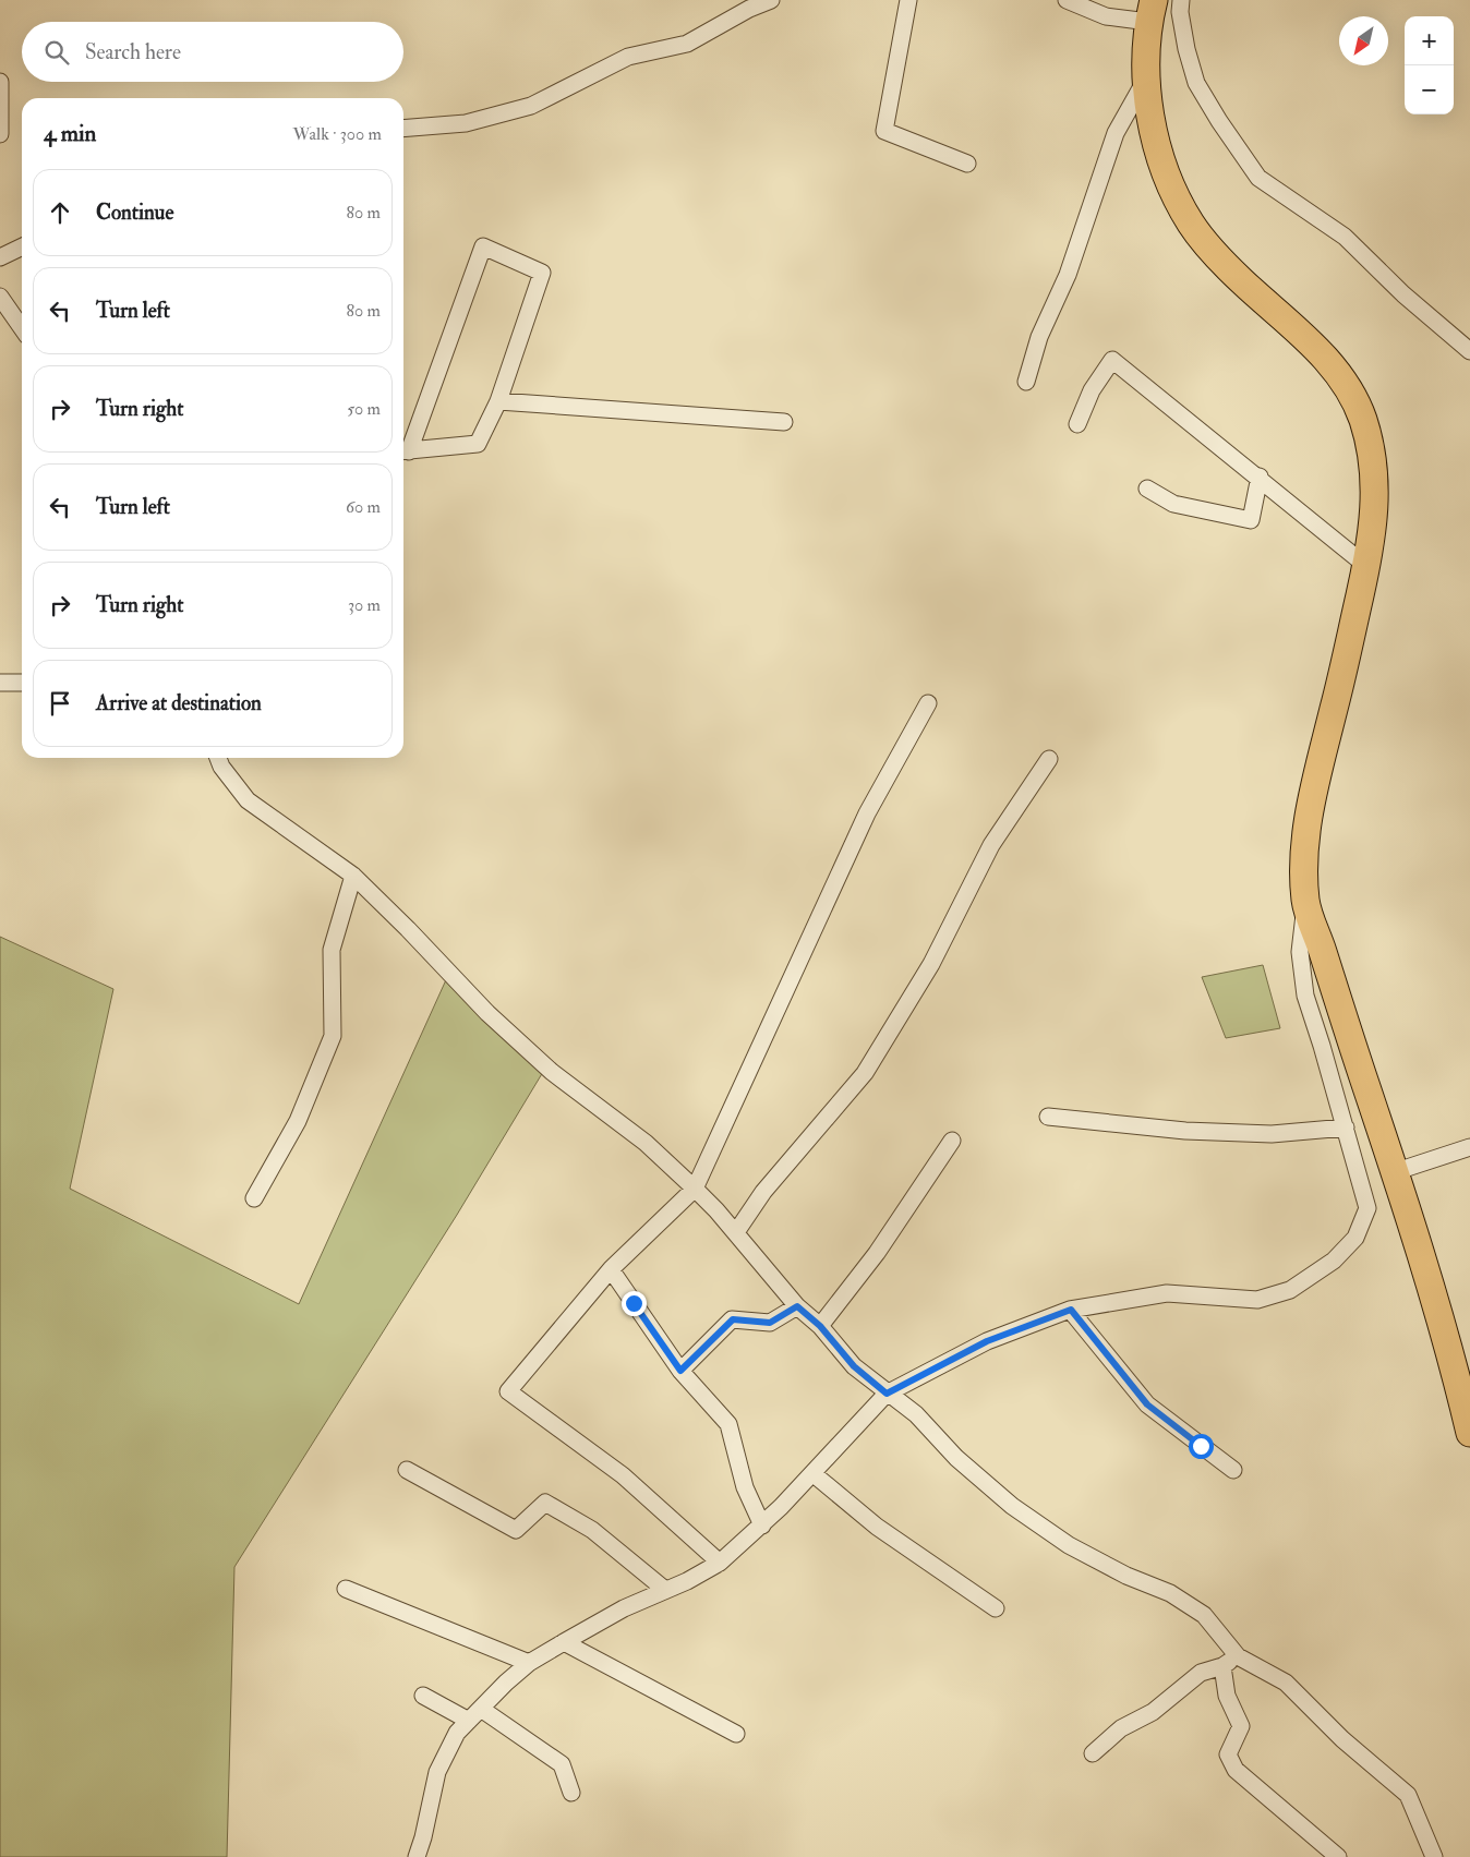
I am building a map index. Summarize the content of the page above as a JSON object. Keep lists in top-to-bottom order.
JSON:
{
  "north": "bottom left",
  "page": {
    "map_buttons": ["+", "−"],
    "search": "Search here",
    "heading": ["4 min", "Walk · 300 m"],
    "list": [
      ["Continue", "80 m"],
      ["Turn left", "80 m"],
      ["Turn right", "50 m"],
      ["Turn left", "60 m"],
      ["Turn right", "30 m"],
      "Arrive at destination"
    ]
  }
}
